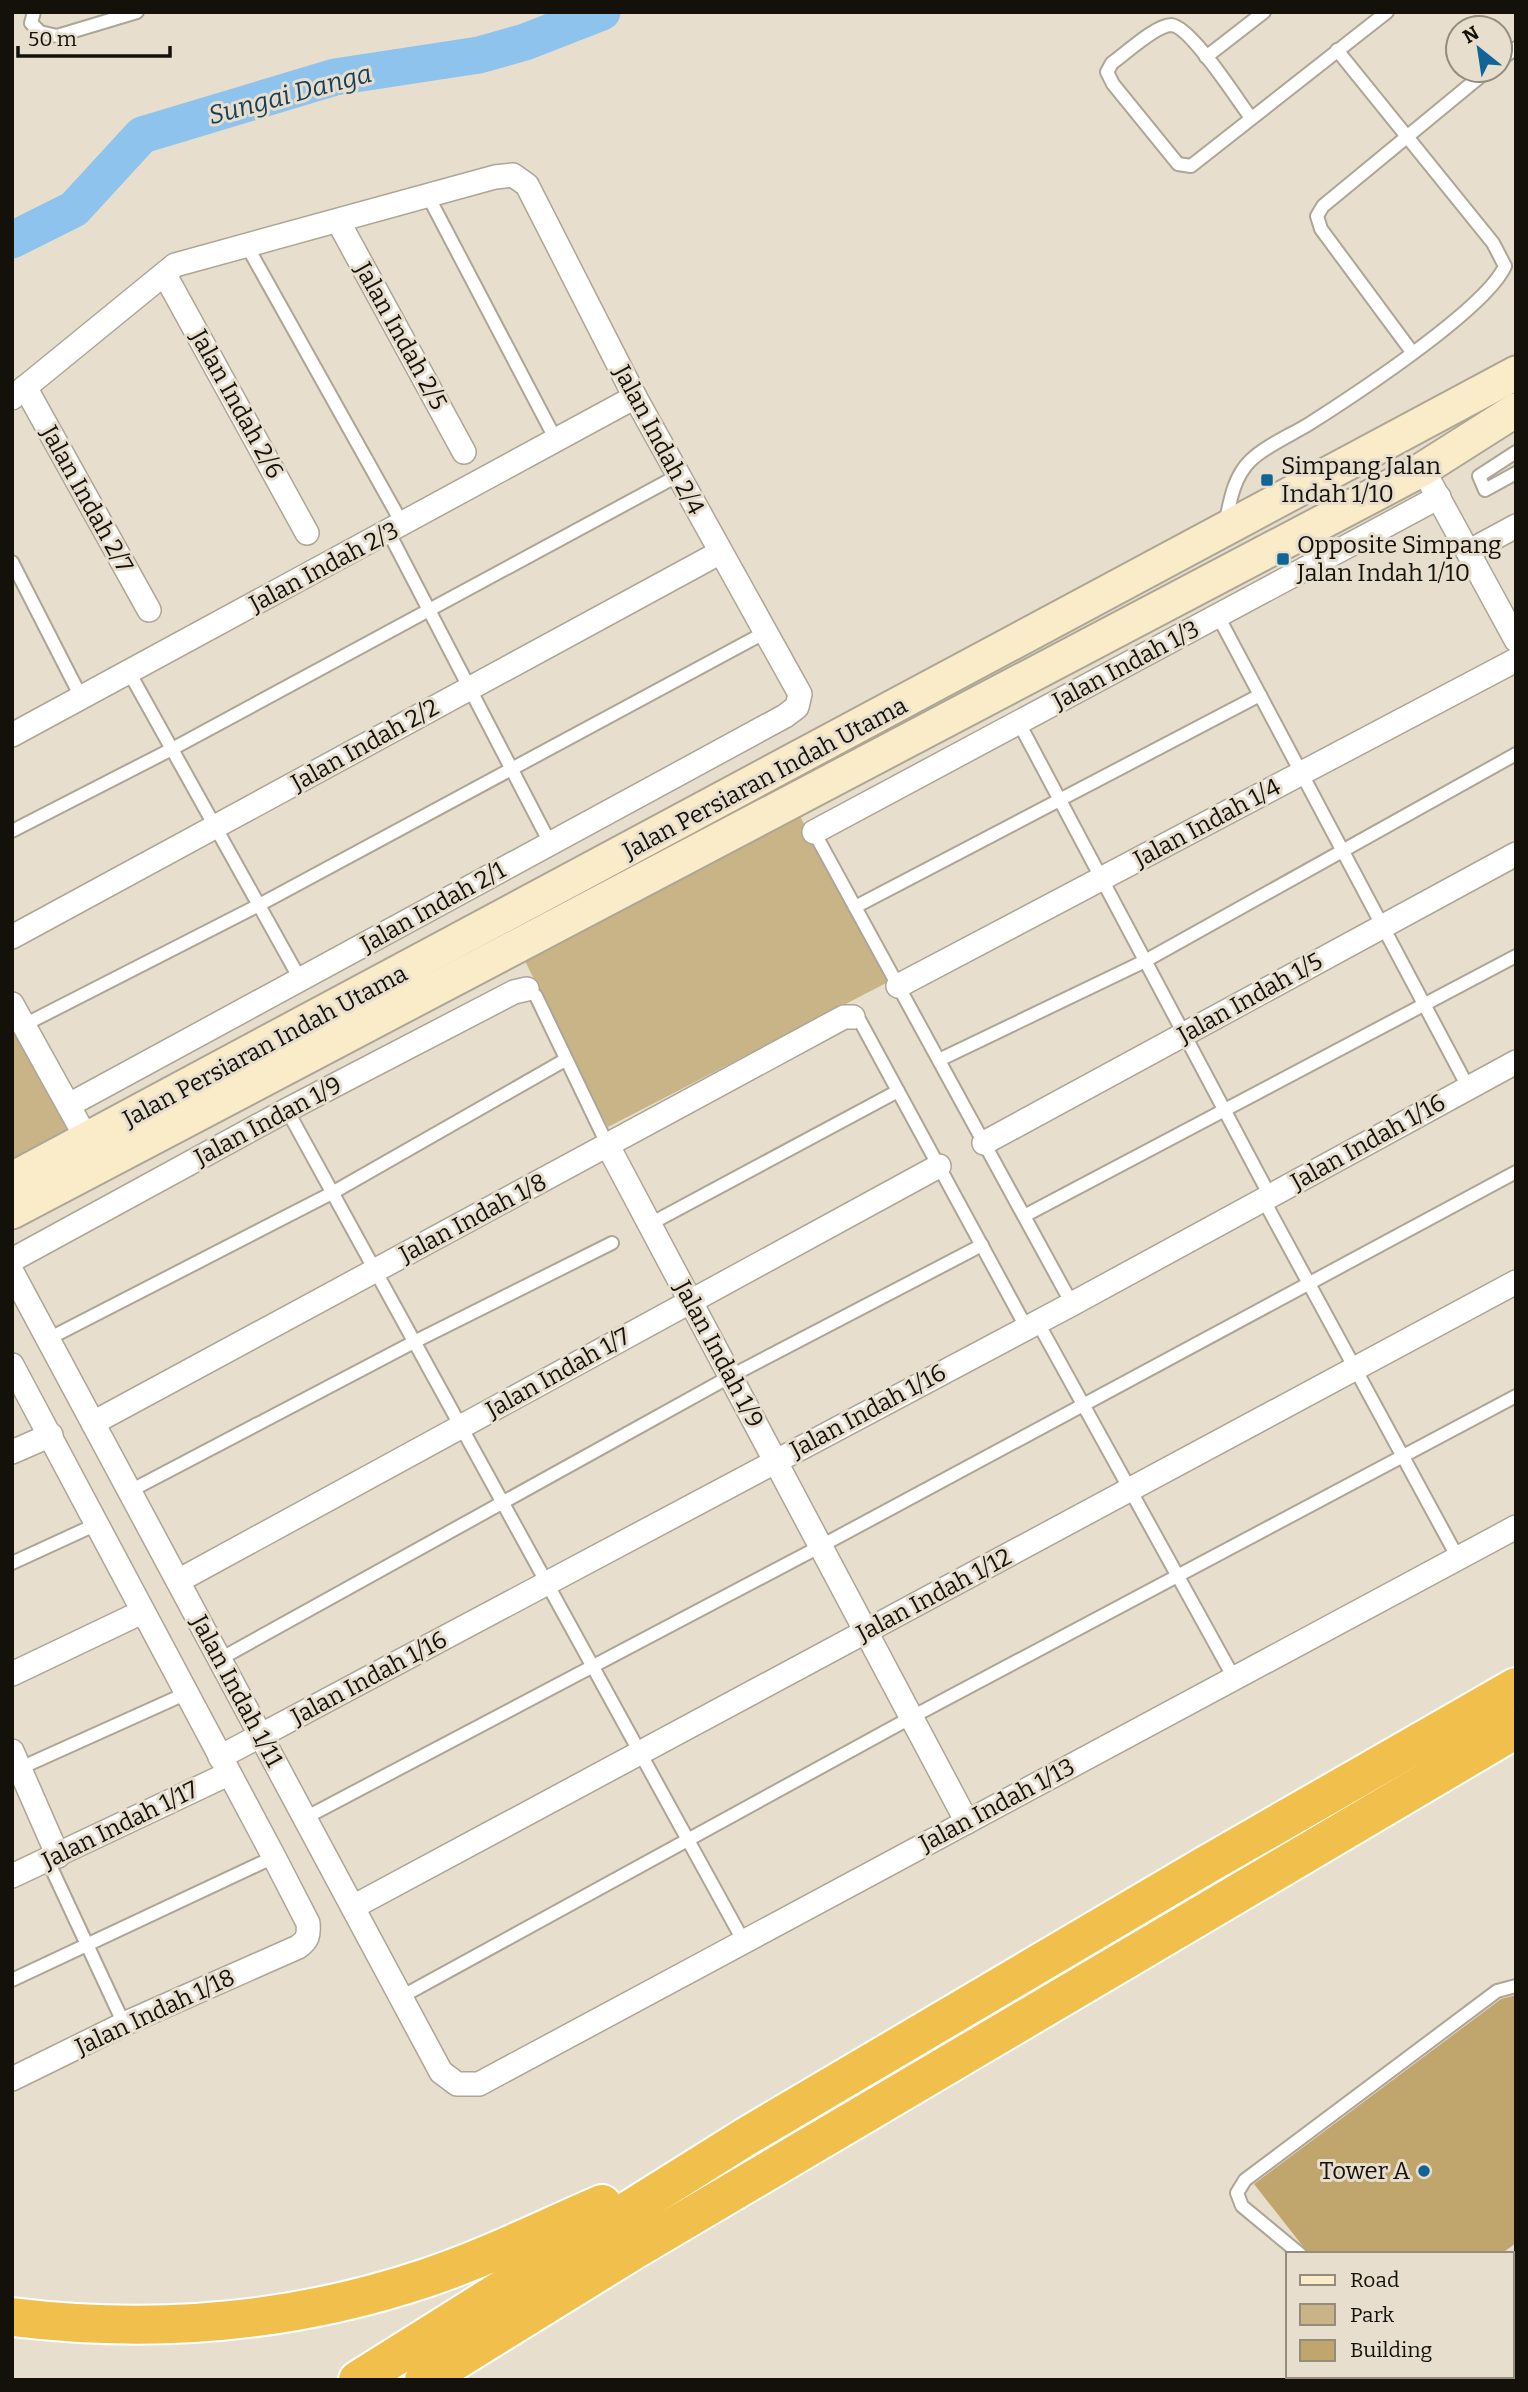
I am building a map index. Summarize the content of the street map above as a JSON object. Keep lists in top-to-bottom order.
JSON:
{
  "streets": {
    "main road": ["Jalan Persiaran Indah Utama"],
    "street": [
      "Jalan Indah 2/5",
      "Jalan Indah 2/6",
      "Jalan Indah 2/4",
      "Jalan Indah 2/7",
      "Jalan Indah 2/3",
      "Jalan Indah 1/3",
      "Jalan Indah 2/2",
      "Jalan Indah 1/4",
      "Jalan Indah 2/1",
      "Jalan Indah 1/5",
      "Jalan Indan 1/9",
      "Jalan Indah 1/16",
      "Jalan Indah 1/8",
      "Jalan Indah 1/9",
      "Jalan Indah 1/7",
      "Jalan Indah 1/12",
      "Jalan Indah 1/11",
      "Jalan Indah 1/13",
      "Jalan Indah 1/17",
      "Jalan Indah 1/18"
    ]
  },
  "crossings": [
    ["Jalan Indah 2/4", "Jalan Indah 2/3"],
    ["Jalan Indah 2/4", "Jalan Indah 2/2"],
    ["Jalan Indah 2/4", "Jalan Indah 2/1"],
    ["Jalan Indah 1/16", "Jalan Indah 1/9"],
    ["Jalan Indah 1/16", "Jalan Indah 1/11"],
    ["Jalan Indah 1/16", "Jalan Indah 1/17"],
    ["Jalan Indah 1/8", "Jalan Indah 1/9"],
    ["Jalan Indah 1/8", "Jalan Indah 1/11"],
    ["Jalan Indah 1/9", "Jalan Indah 1/7"],
    ["Jalan Indah 1/9", "Jalan Indah 1/12"],
    ["Jalan Indah 1/9", "Jalan Indah 1/13"],
    ["Jalan Indah 1/7", "Jalan Indah 1/11"],
    ["Jalan Indah 1/12", "Jalan Indah 1/11"],
    ["Jalan Indah 1/11", "Jalan Indah 1/13"],
    ["Jalan Indah 1/11", "Jalan Indah 1/17"],
    ["Jalan Indah 1/11", "Jalan Indah 1/18"]
  ],
  "water": ["Sungai Danga"],
  "places": {
    "transit": ["Simpang Jalan Indah 1/10", "Opposite Simpang Jalan Indah 1/10"],
    "other": ["Tower A"]
  },
  "legend": ["Road", "Park", "Building"],
  "scale_bar": "50 m",
  "north": "top left"
}
